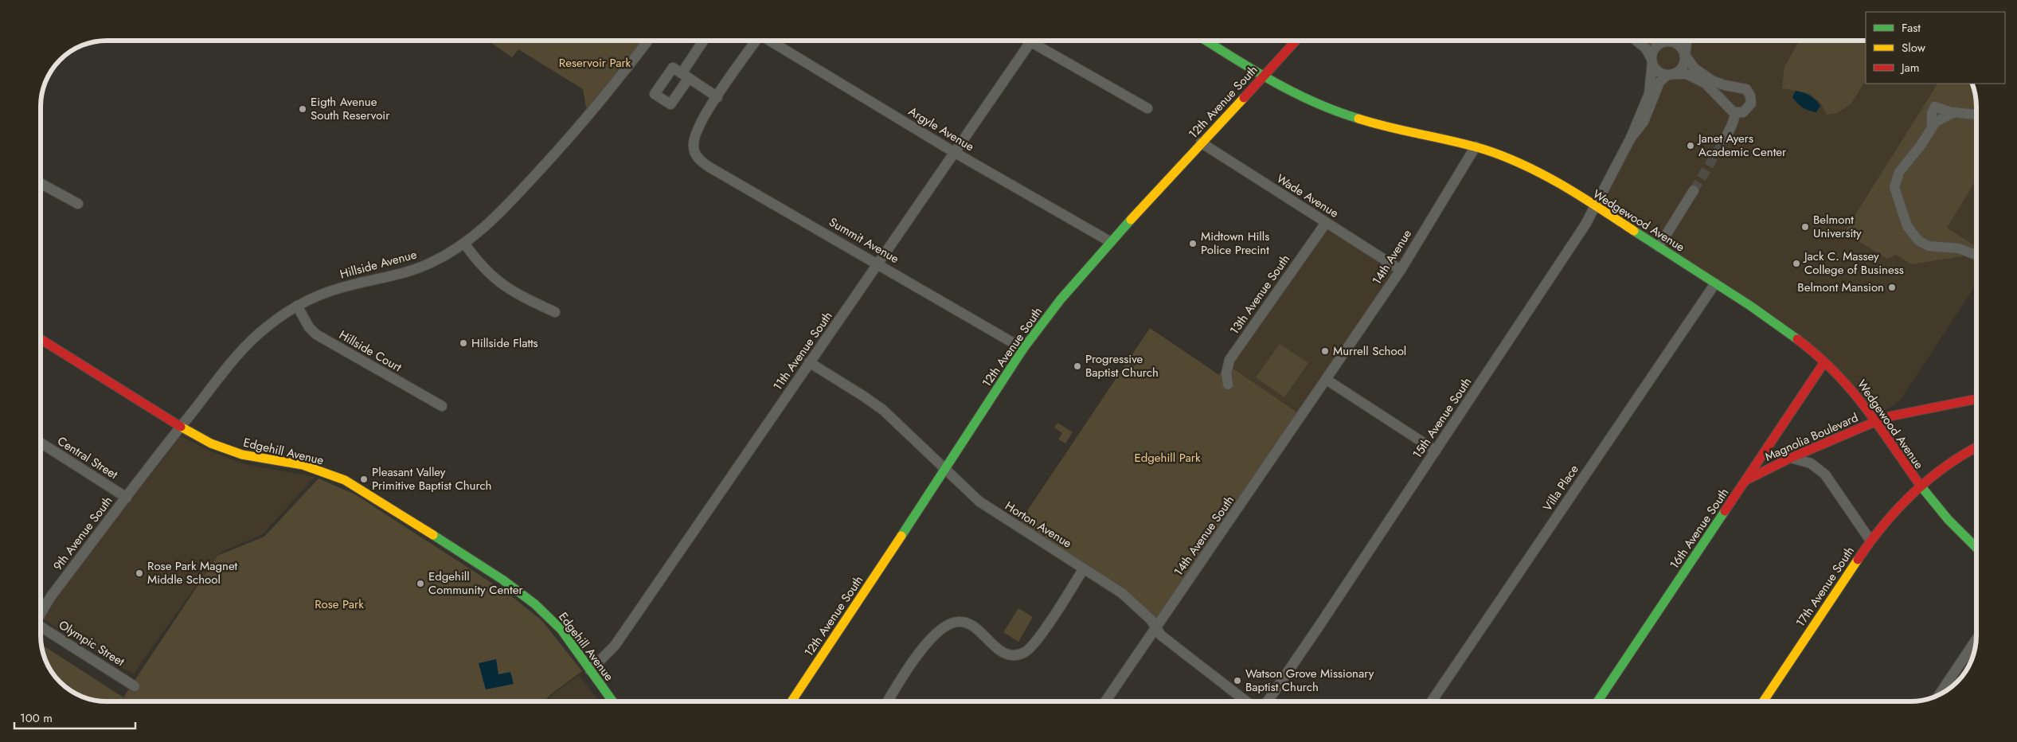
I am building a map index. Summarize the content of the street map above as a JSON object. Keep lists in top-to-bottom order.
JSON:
{
  "streets": {
    "main road": [
      "12th Avenue South",
      "Wedgewood Avenue",
      "Magnolia Boulevard",
      "Edgehill Avenue",
      "16th Avenue South",
      "17th Avenue South"
    ],
    "street": [
      "Argyle Avenue",
      "Wade Avenue",
      "Summit Avenue",
      "14th Avenue",
      "Hillside Avenue",
      "13th Avenue South",
      "Hillside Court",
      "11th Avenue South",
      "15th Avenue South",
      "Central Street",
      "Villa Place",
      "Horton Avenue",
      "9th Avenue South",
      "14th Avenue South",
      "Olympic Street"
    ]
  },
  "crossings": [
    ["12th Avenue South", "Argyle Avenue"],
    ["12th Avenue South", "Wade Avenue"],
    ["12th Avenue South", "Wedgewood Avenue"],
    ["12th Avenue South", "Summit Avenue"],
    ["12th Avenue South", "Horton Avenue"],
    ["Argyle Avenue", "11th Avenue South"],
    ["Wade Avenue", "14th Avenue"],
    ["Wade Avenue", "13th Avenue South"],
    ["Wedgewood Avenue", "14th Avenue"],
    ["Wedgewood Avenue", "15th Avenue South"],
    ["Wedgewood Avenue", "Magnolia Boulevard"],
    ["Wedgewood Avenue", "Villa Place"],
    ["Wedgewood Avenue", "16th Avenue South"],
    ["Wedgewood Avenue", "17th Avenue South"],
    ["Summit Avenue", "11th Avenue South"],
    ["14th Avenue", "14th Avenue South"],
    ["Hillside Avenue", "Hillside Court"],
    ["Hillside Avenue", "Edgehill Avenue"],
    ["Hillside Avenue", "Central Street"],
    ["Hillside Avenue", "9th Avenue South"],
    ["11th Avenue South", "Edgehill Avenue"],
    ["11th Avenue South", "Horton Avenue"],
    ["Magnolia Boulevard", "16th Avenue South"],
    ["Central Street", "9th Avenue South"],
    ["Horton Avenue", "14th Avenue South"]
  ],
  "parks": ["Reservoir Park", "Edgehill Park", "Rose Park"],
  "places": [
    "Eigth Avenue South Reservoir",
    "Janet Ayers Academic Center",
    "Belmont University",
    "Midtown Hills Police Precint",
    "Jack C. Massey College of Business",
    "Belmont Mansion",
    "Hillside Flatts",
    "Murrell School",
    "Progressive Baptist Church",
    "Pleasant Valley Primitive Baptist Church",
    "Rose Park Magnet Middle School",
    "Edgehill Community Center",
    "Watson Grove Missionary Baptist Church"
  ],
  "legend": ["Fast", "Slow", "Jam"],
  "scale_bar": "100 m"
}
